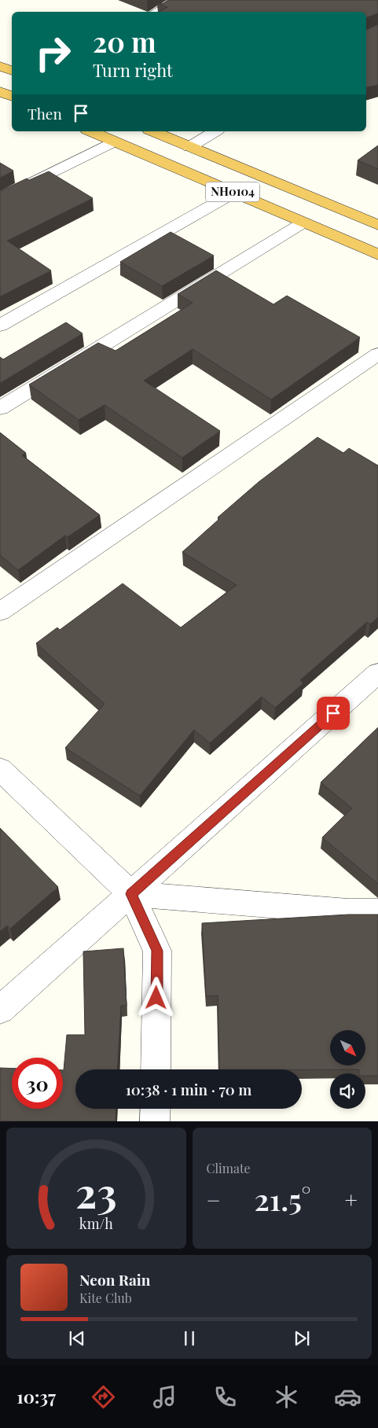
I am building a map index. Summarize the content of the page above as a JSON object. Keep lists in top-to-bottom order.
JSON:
{
  "streets": {
    "highway": ["NH0104"]
  },
  "north": "bottom right",
  "page": {
    "turn": ["20 m", "Turn right"],
    "then": "Then",
    "limit": "30",
    "trip": "10:38 · 1 min · 70 m",
    "tile": "Climate",
    "heat": ["−", "21.5°", "+"],
    "song": ["Neon Rain", "Kite Club"],
    "tabs": "10:37",
    "gauge": ["23", "km/h"]
  }
}
